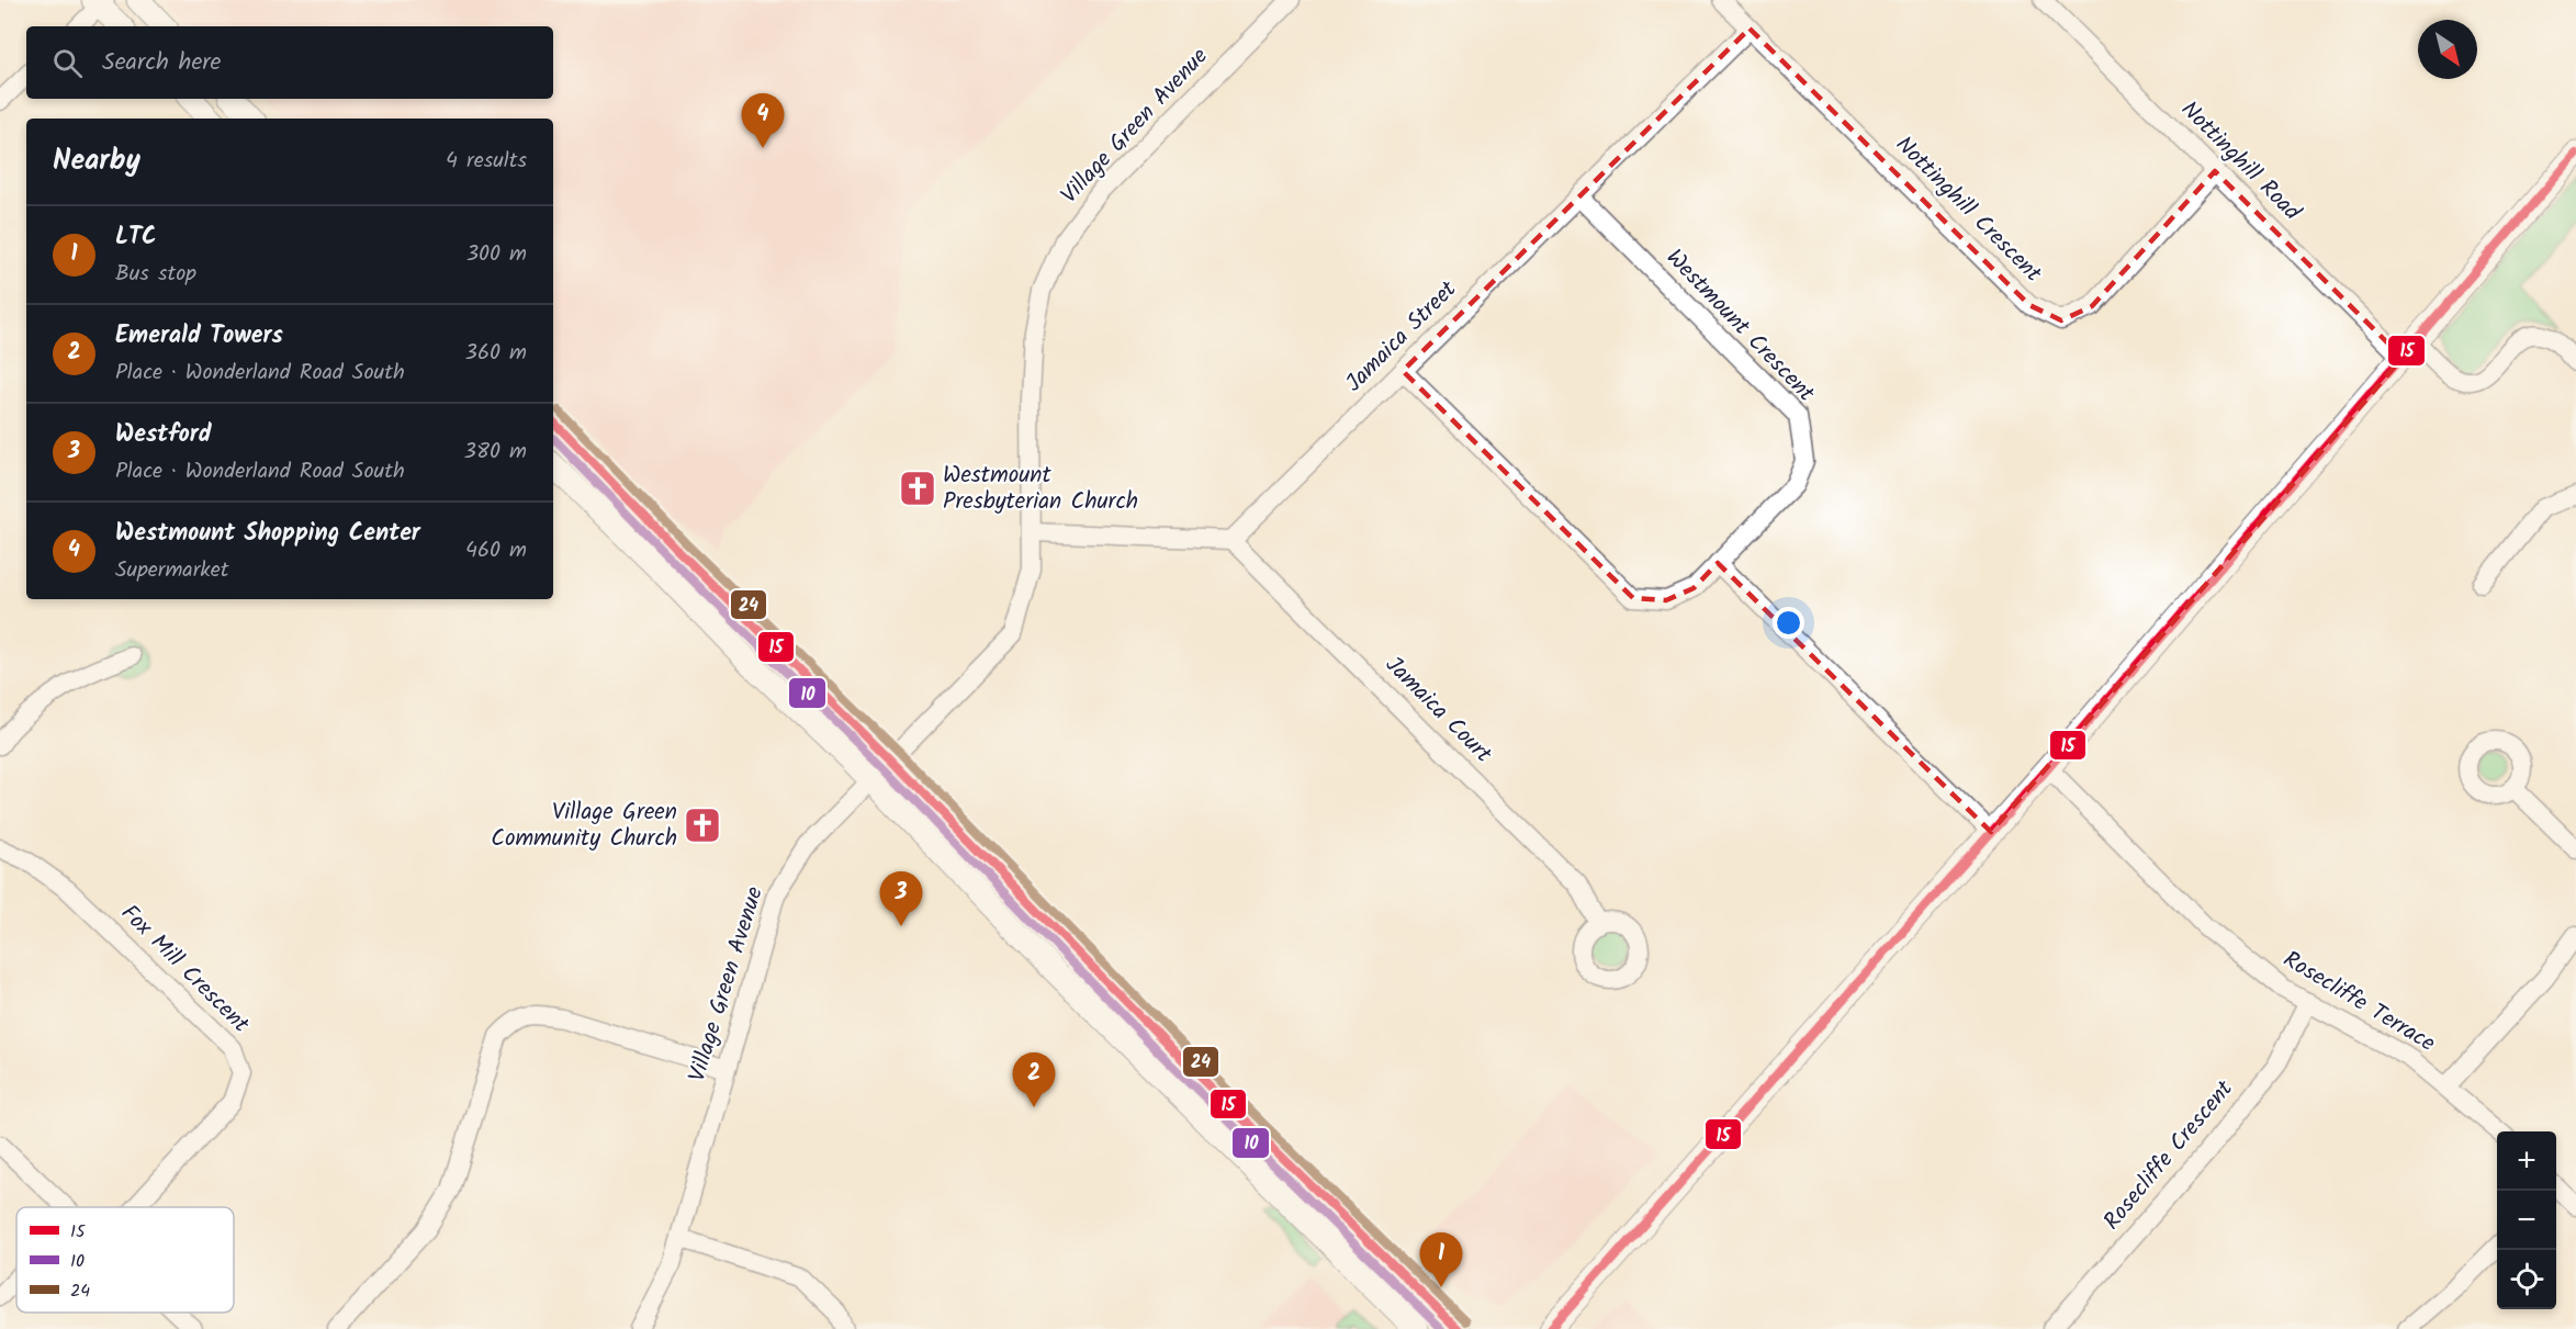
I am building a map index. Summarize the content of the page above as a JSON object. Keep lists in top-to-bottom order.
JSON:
{
  "streets": {
    "street": [
      "Village Green Avenue",
      "Nottinghill Road",
      "Nottinghill Crescent",
      "Westmount Crescent",
      "Jamaica Street",
      "Jamaica Court",
      "Fox Mill Crescent",
      "Rosecliffe Terrace",
      "Rosecliffe Crescent"
    ]
  },
  "crossings": [
    ["Nottinghill Road", "Nottinghill Crescent"],
    ["Nottinghill Crescent", "Jamaica Street"],
    ["Westmount Crescent", "Jamaica Street"],
    ["Jamaica Street", "Jamaica Court"],
    ["Rosecliffe Terrace", "Rosecliffe Crescent"]
  ],
  "places": {
    "church": ["Westmount Presbyterian Church", "Village Green Community Church"]
  },
  "lines": ["transit line 15", "transit line 24", "transit line 10"],
  "legend": ["15", "10", "24"],
  "north": "bottom right",
  "page": {
    "search": "Search here",
    "pins": [
      "4",
      "3",
      "2",
      "1"
    ],
    "heading": ["Nearby", "4 results"],
    "list": [
      {
        "mark": "1",
        "name": "LTC",
        "note": "Bus stop",
        "value": "300 m"
      },
      {
        "mark": "2",
        "name": "Emerald Towers",
        "note": "Place · Wonderland Road South",
        "value": "360 m"
      },
      {
        "mark": "3",
        "name": "Westford",
        "note": "Place · Wonderland Road South",
        "value": "380 m"
      },
      {
        "mark": "4",
        "name": "Westmount Shopping Center",
        "note": "Supermarket",
        "value": "460 m"
      }
    ],
    "map_buttons": ["+", "−"]
  }
}
